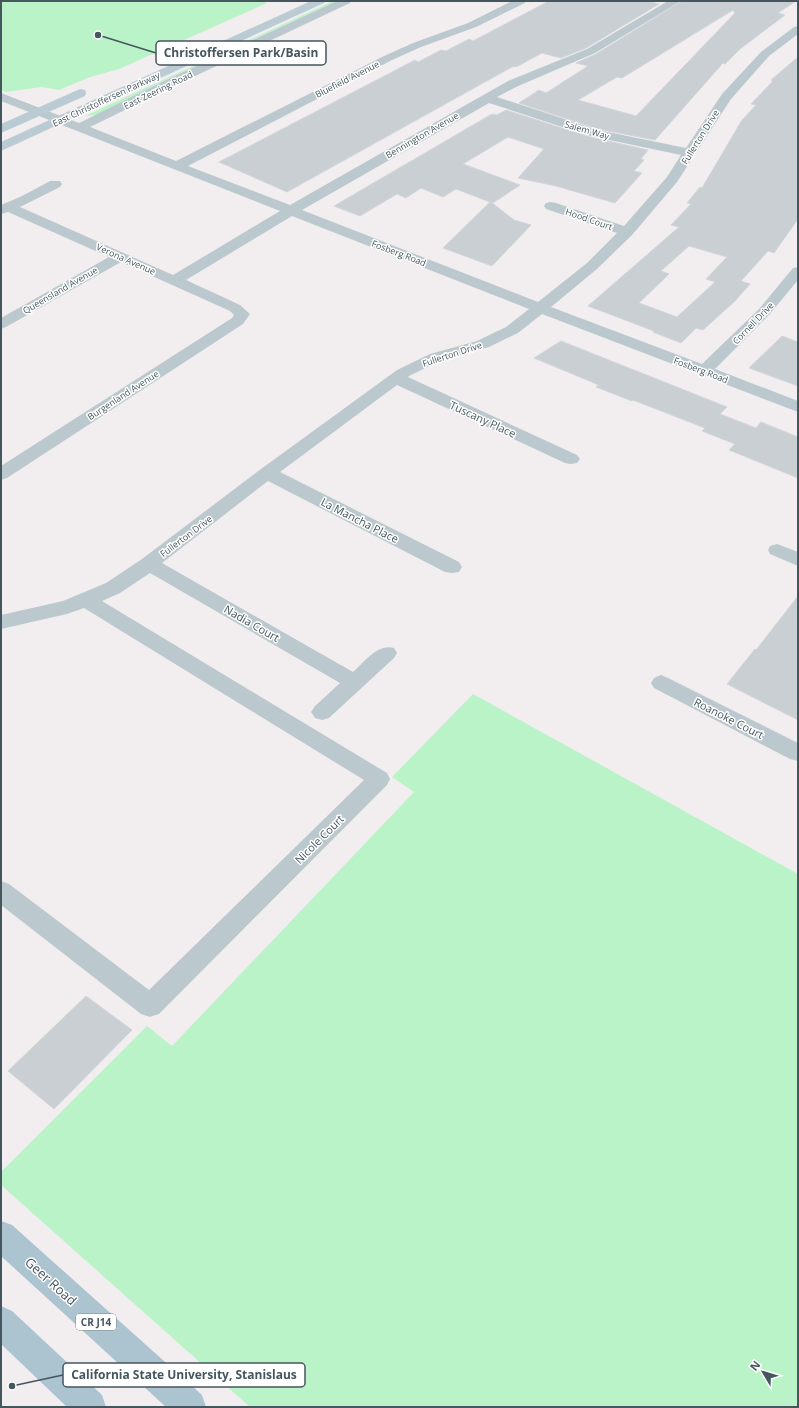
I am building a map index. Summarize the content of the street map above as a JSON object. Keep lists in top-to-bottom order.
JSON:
{
  "streets": {
    "main road": ["Geer Road", "CR J14"],
    "street": [
      "Bluefield Avenue",
      "East Zeering Road",
      "East Christoffersen Parkway",
      "Salem Way",
      "Bennington Avenue",
      "Fullerton Drive",
      "Hood Court",
      "Fosberg Road",
      "Verona Avenue",
      "Queensland Avenue",
      "Cornell Drive",
      "Burgenland Avenue",
      "Tuscany Place",
      "La Mancha Place",
      "Nadia Court",
      "Roanoke Court",
      "Nicole Court"
    ]
  },
  "crossings": [
    ["Bluefield Avenue", "Fosberg Road"],
    ["East Zeering Road", "Fosberg Road"],
    ["East Christoffersen Parkway", "Fosberg Road"],
    ["Salem Way", "Bennington Avenue"],
    ["Salem Way", "Fullerton Drive"],
    ["Bennington Avenue", "Fosberg Road"],
    ["Bennington Avenue", "Verona Avenue"],
    ["Fullerton Drive", "Hood Court"],
    ["Fullerton Drive", "Fosberg Road"],
    ["Fullerton Drive", "Tuscany Place"],
    ["Fullerton Drive", "La Mancha Place"],
    ["Fullerton Drive", "Nadia Court"],
    ["Fullerton Drive", "Nicole Court"],
    ["Fosberg Road", "Cornell Drive"],
    ["Verona Avenue", "Queensland Avenue"],
    ["Verona Avenue", "Burgenland Avenue"]
  ],
  "places": ["Christoffersen Park/Basin", "California State University, Stanislaus"],
  "north": "top left"
}
